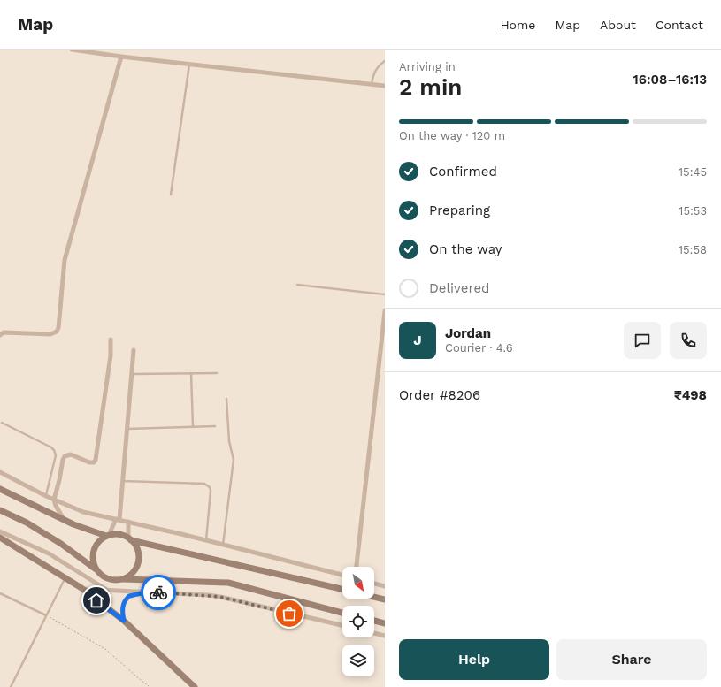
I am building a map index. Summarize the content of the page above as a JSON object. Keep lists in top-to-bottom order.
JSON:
{
  "north": "bottom right",
  "page": {
    "header": "Map",
    "nav": [
      "Home",
      "Map",
      "About",
      "Contact"
    ],
    "heading": ["2 min", "Arriving in", "16:08–16:13"],
    "panel": [
      "Jordan",
      "Courier · 4.6",
      "Order #8206",
      "₹498"
    ],
    "bar": "On the way · 120 m",
    "list": [
      ["Confirmed", "15:45"],
      ["Preparing", "15:53"],
      ["On the way", "15:58"],
      "Delivered"
    ],
    "round": "J",
    "buttons": ["Help", "Share"]
  }
}
